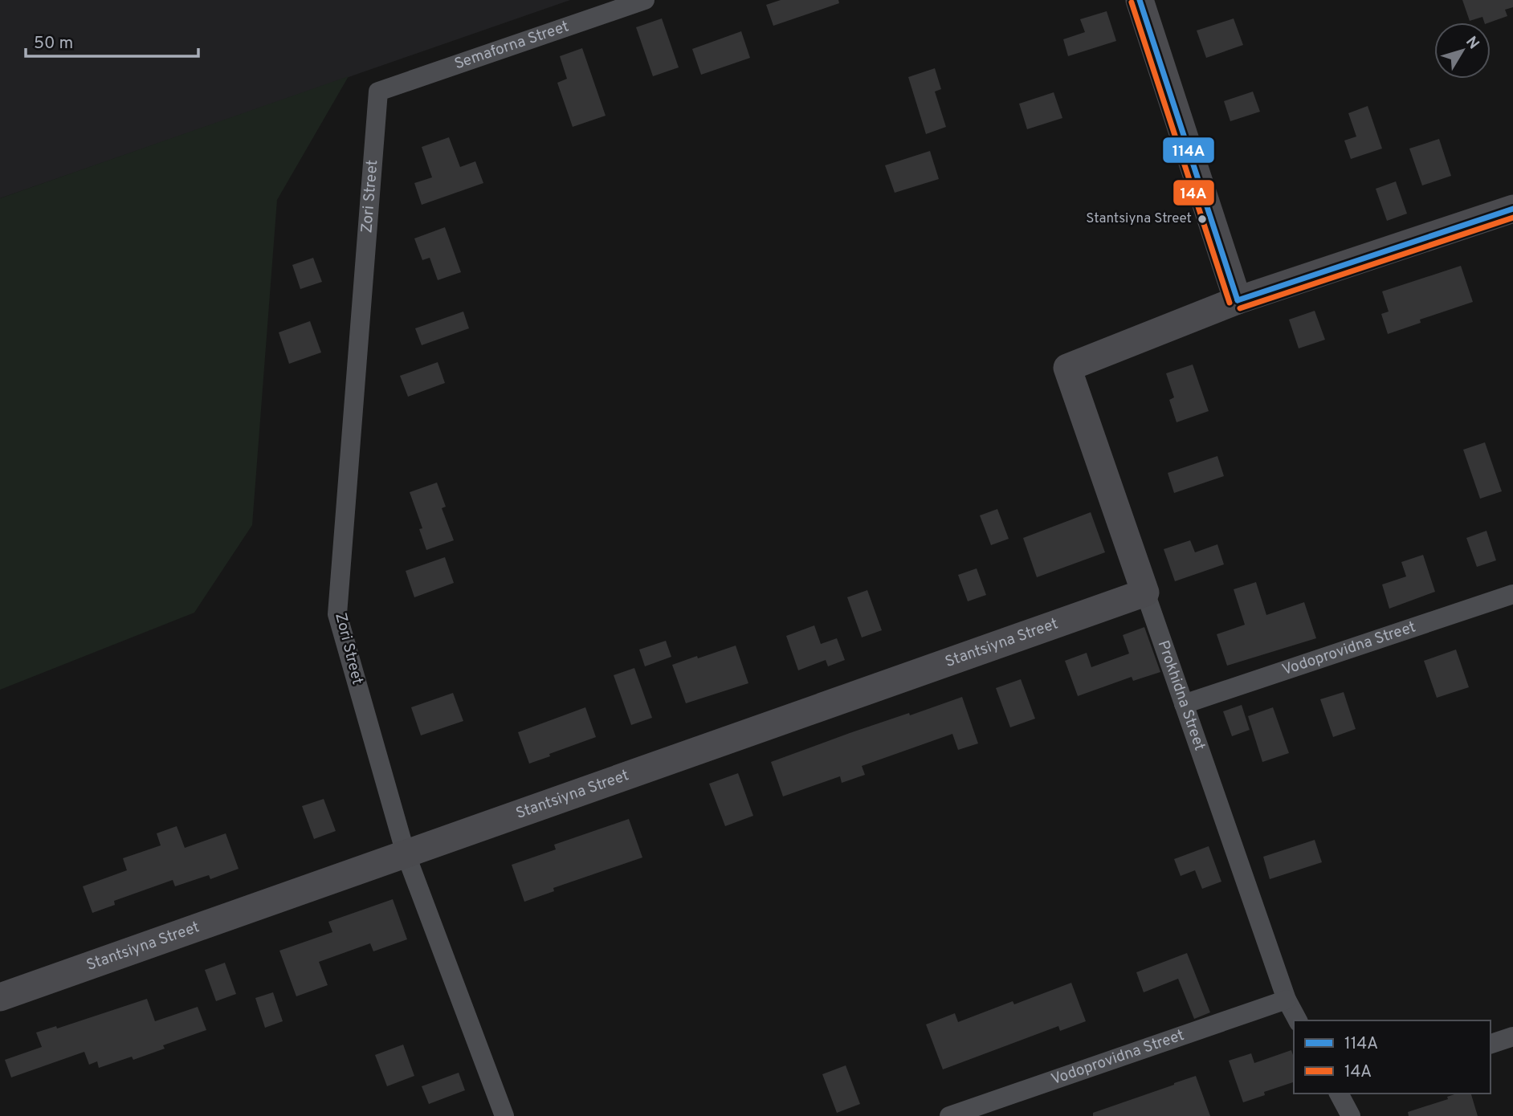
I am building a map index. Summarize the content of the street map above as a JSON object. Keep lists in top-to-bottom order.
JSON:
{
  "streets": {
    "street": [
      "Semaforna Street",
      "Zori Street",
      "Stantsiyna Street",
      "Vodoprovidna Street",
      "Prokhidna Street"
    ]
  },
  "crossings": [
    ["Semaforna Street", "Zori Street"],
    ["Zori Street", "Stantsiyna Street"],
    ["Stantsiyna Street", "Prokhidna Street"],
    ["Vodoprovidna Street", "Prokhidna Street"]
  ],
  "places": ["Stantsiyna Street"],
  "lines": ["transit line 114А", "transit line 14А"],
  "legend": ["114А", "14А"],
  "scale_bar": "50 m",
  "north": "top right"
}
